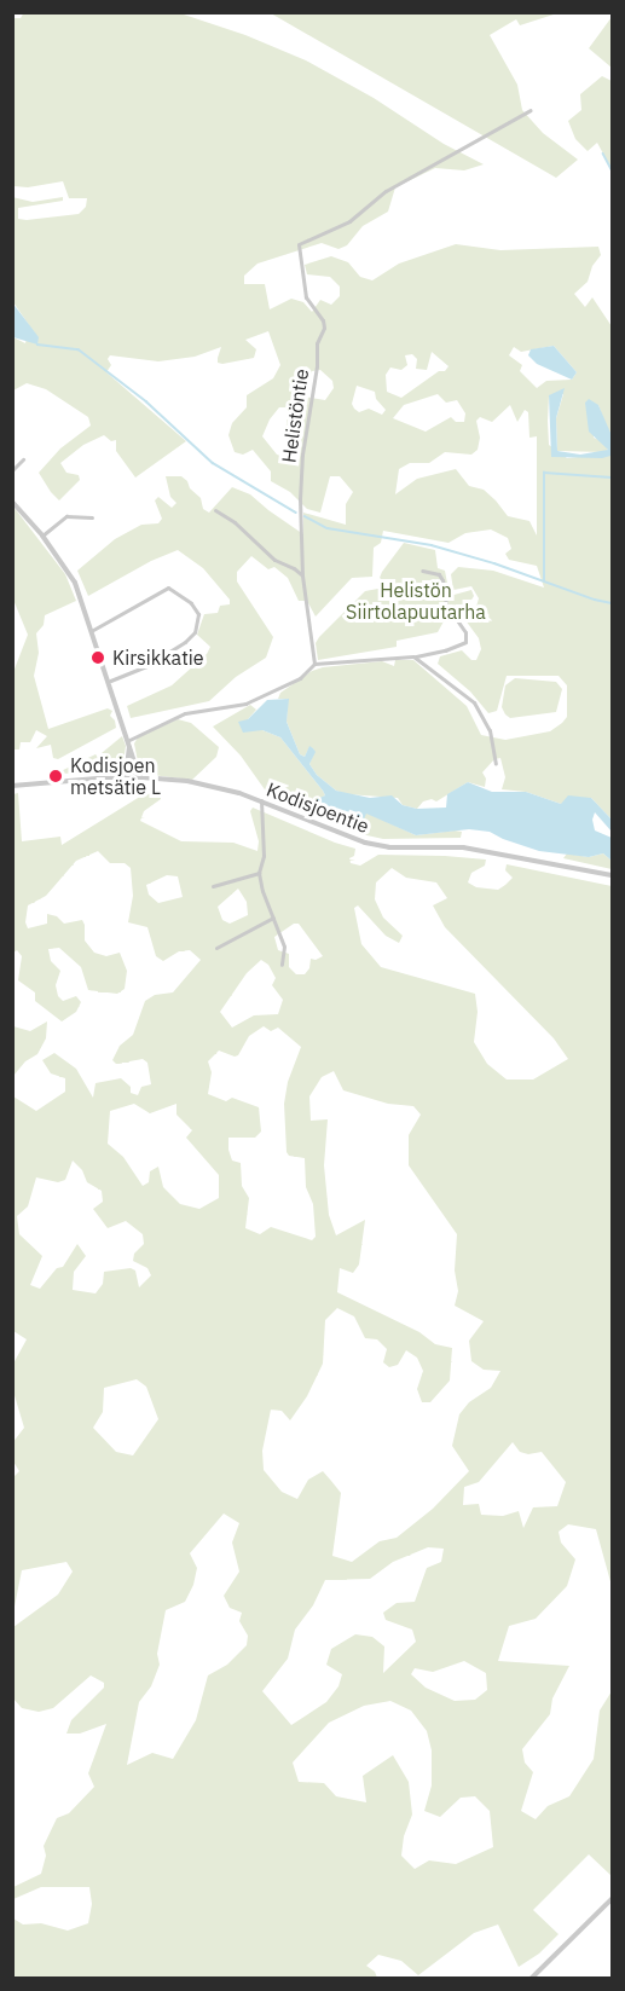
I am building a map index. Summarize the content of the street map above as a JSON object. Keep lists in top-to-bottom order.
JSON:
{
  "streets": {
    "street": ["Helistöntie", "Kodisjoentie"]
  },
  "parks": ["Helistön Siirtolapuutarha"],
  "places": ["Kirsikkatie", "Kodisjoen metsätie L"]
}
